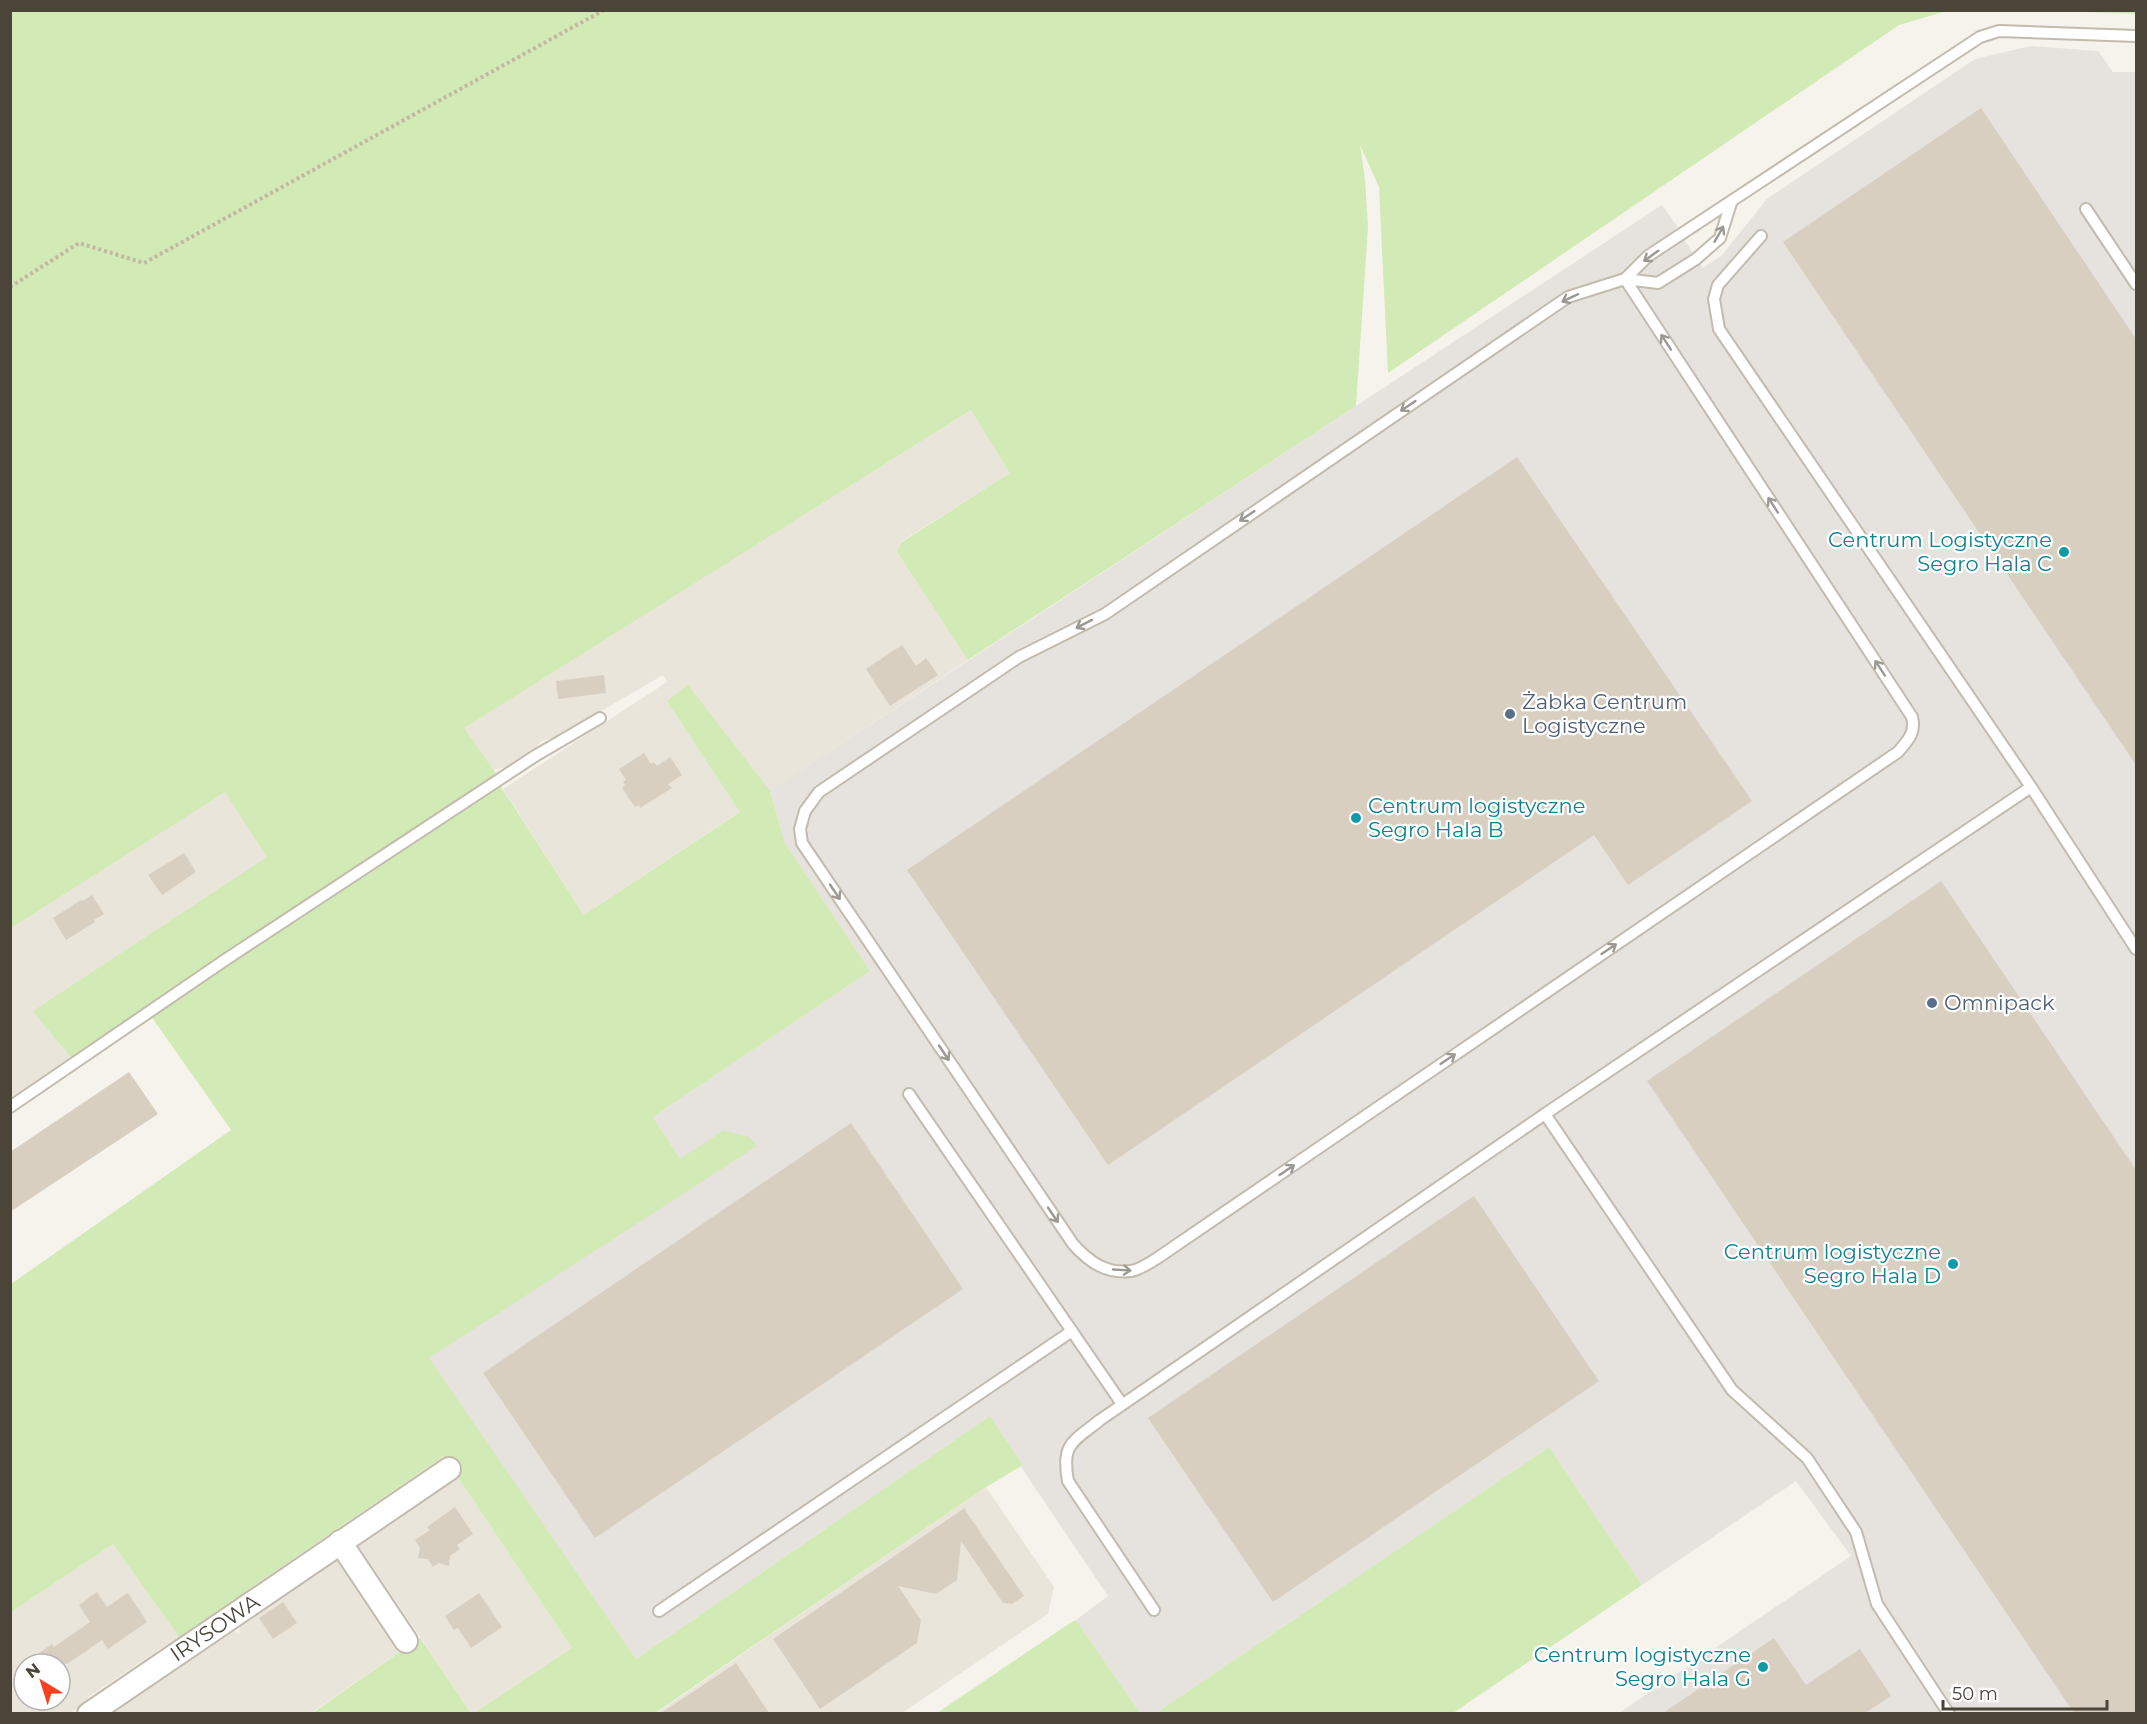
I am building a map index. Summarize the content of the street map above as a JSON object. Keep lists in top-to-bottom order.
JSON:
{
  "streets": {
    "street": ["IRYSOWA"]
  },
  "places": [
    "Centrum Logistyczne Segro Hala C",
    "Żabka Centrum Logistyczne",
    "Centrum logistyczne Segro Hala B",
    "Omnipack",
    "Centrum logistyczne Segro Hala D",
    "Centrum logistyczne Segro Hala G"
  ],
  "scale_bar": "50 m",
  "north": "top left"
}
